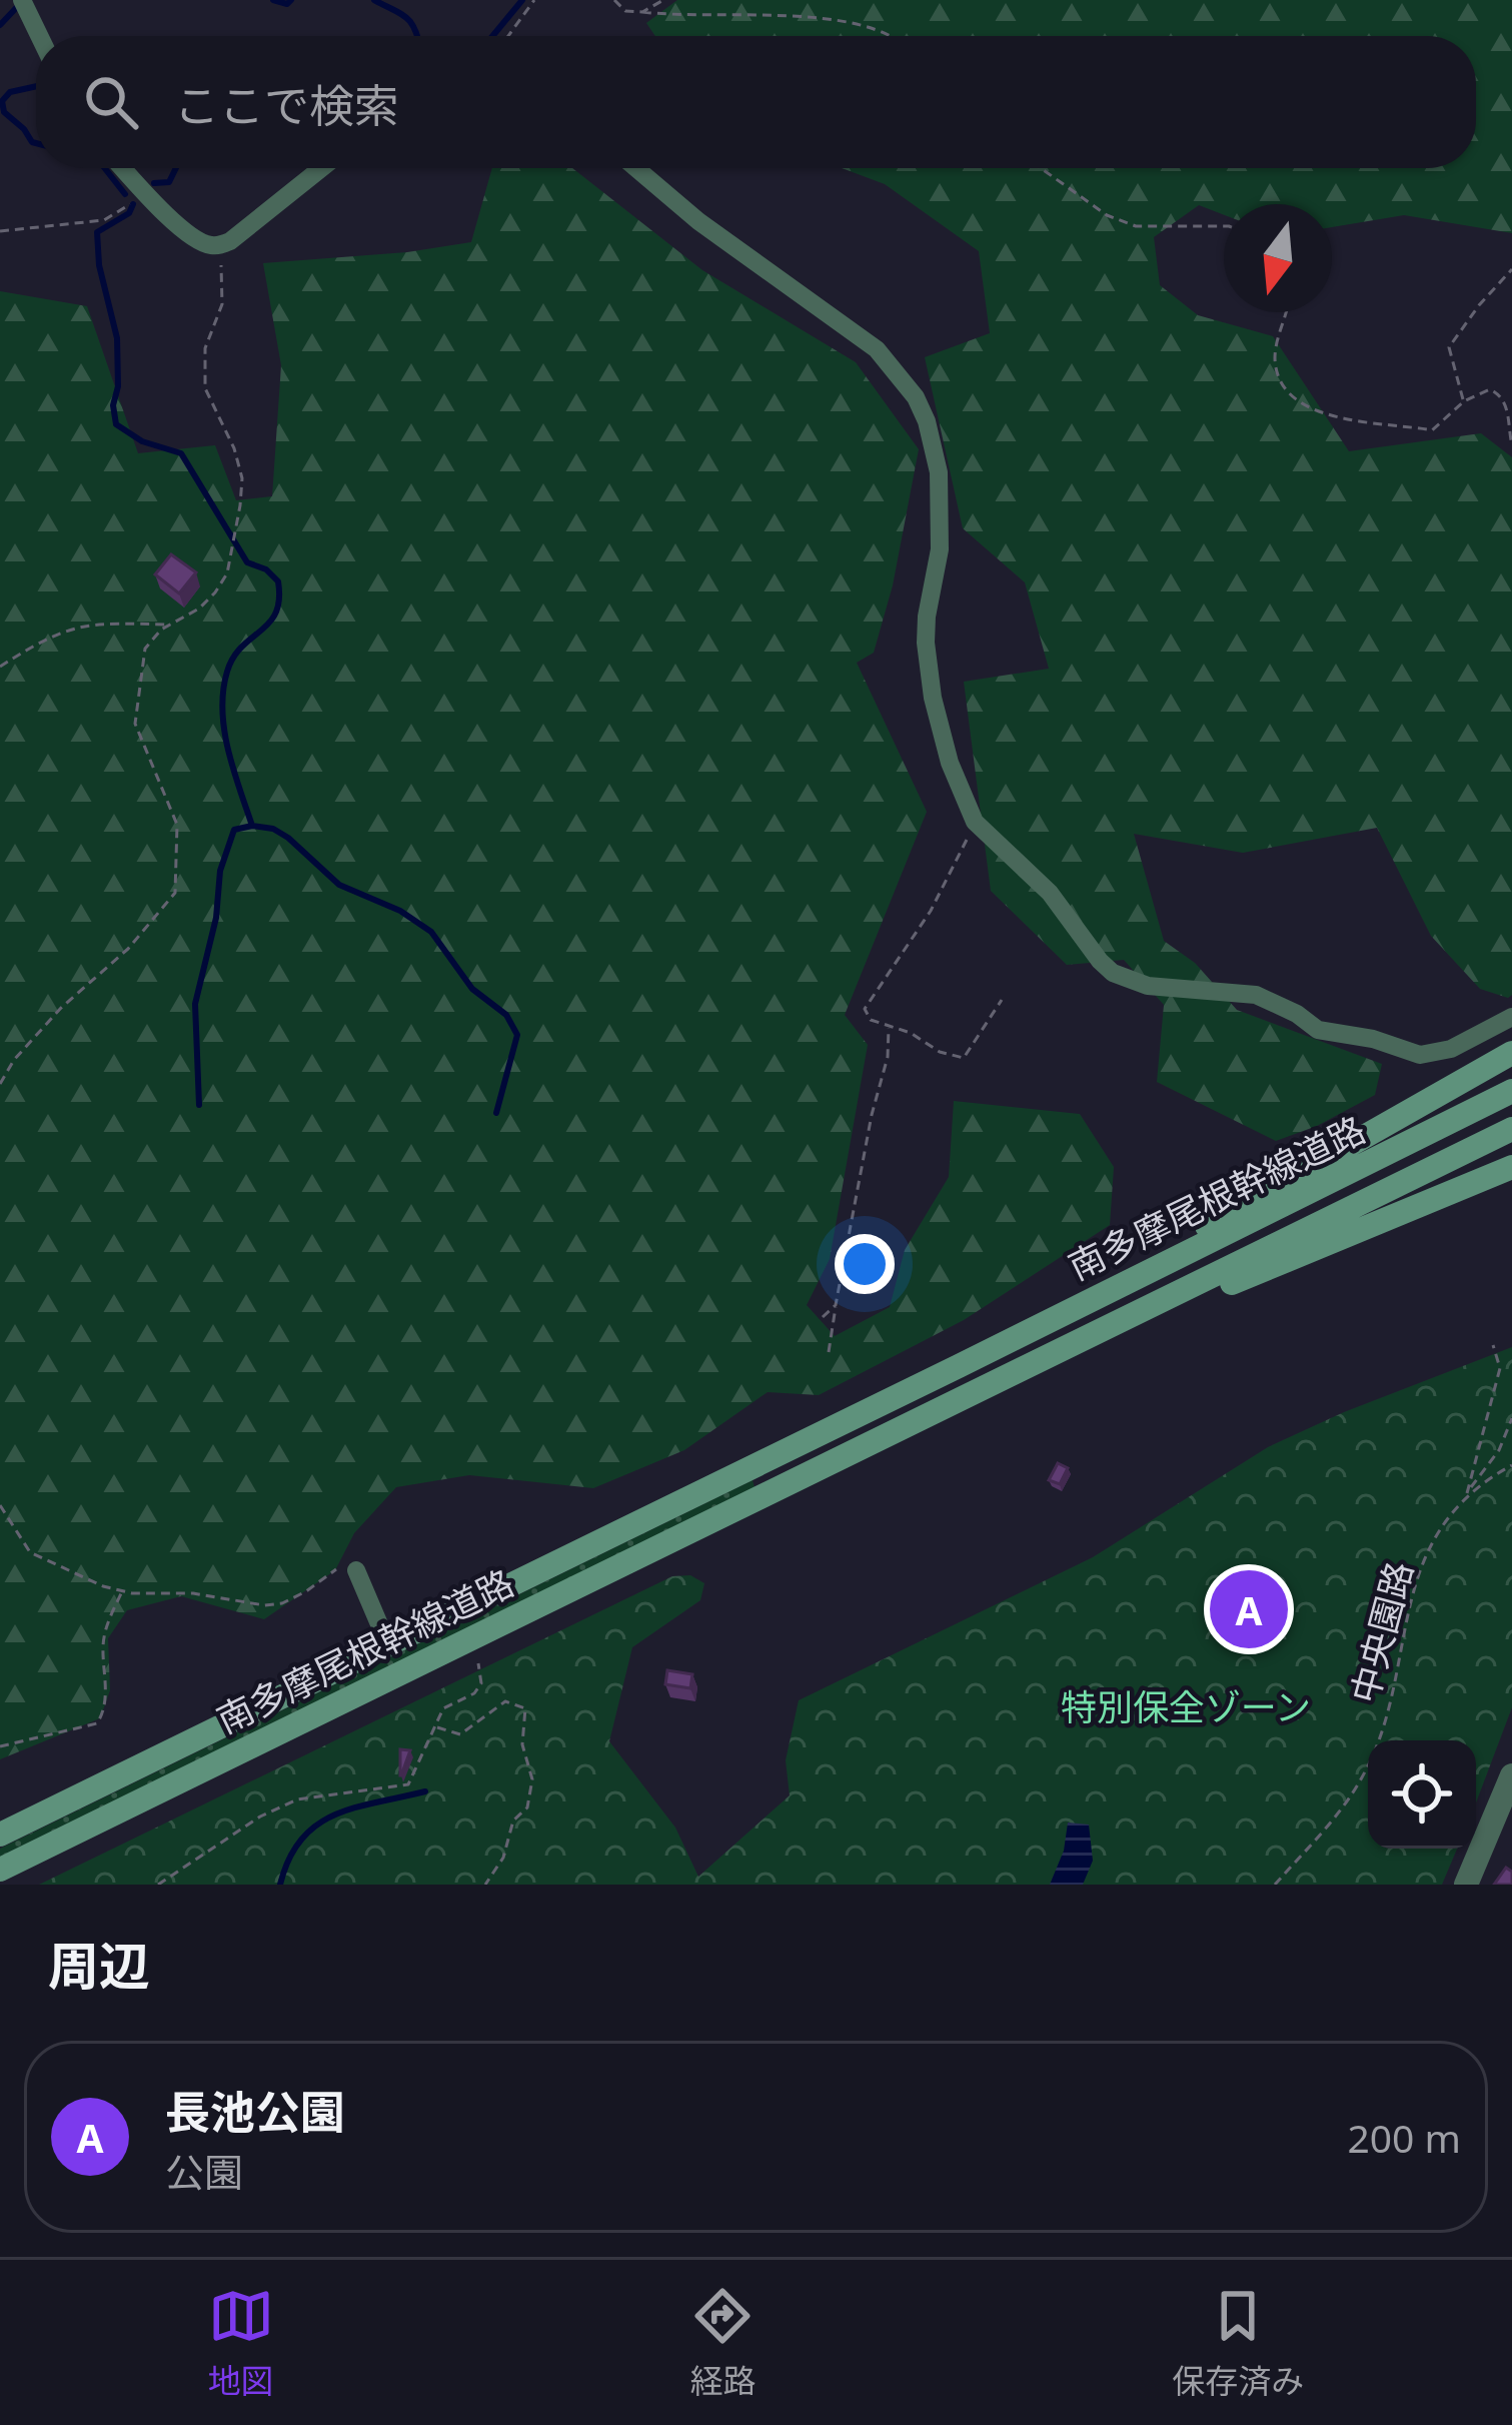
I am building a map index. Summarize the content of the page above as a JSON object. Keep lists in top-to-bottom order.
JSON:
{
  "streets": {
    "main road": ["南多摩尾根幹線道路"],
    "path": ["中央園路"]
  },
  "parks": ["特別保全ゾーン"],
  "north": "bottom",
  "page": {
    "search": "ここで検索",
    "pins": "A",
    "heading": "周辺",
    "list": [
      {
        "mark": "A",
        "name": "長池公園",
        "note": "公園",
        "value": "200 m"
      }
    ],
    "nav": ["地図", "経路", "保存済み"]
  }
}
